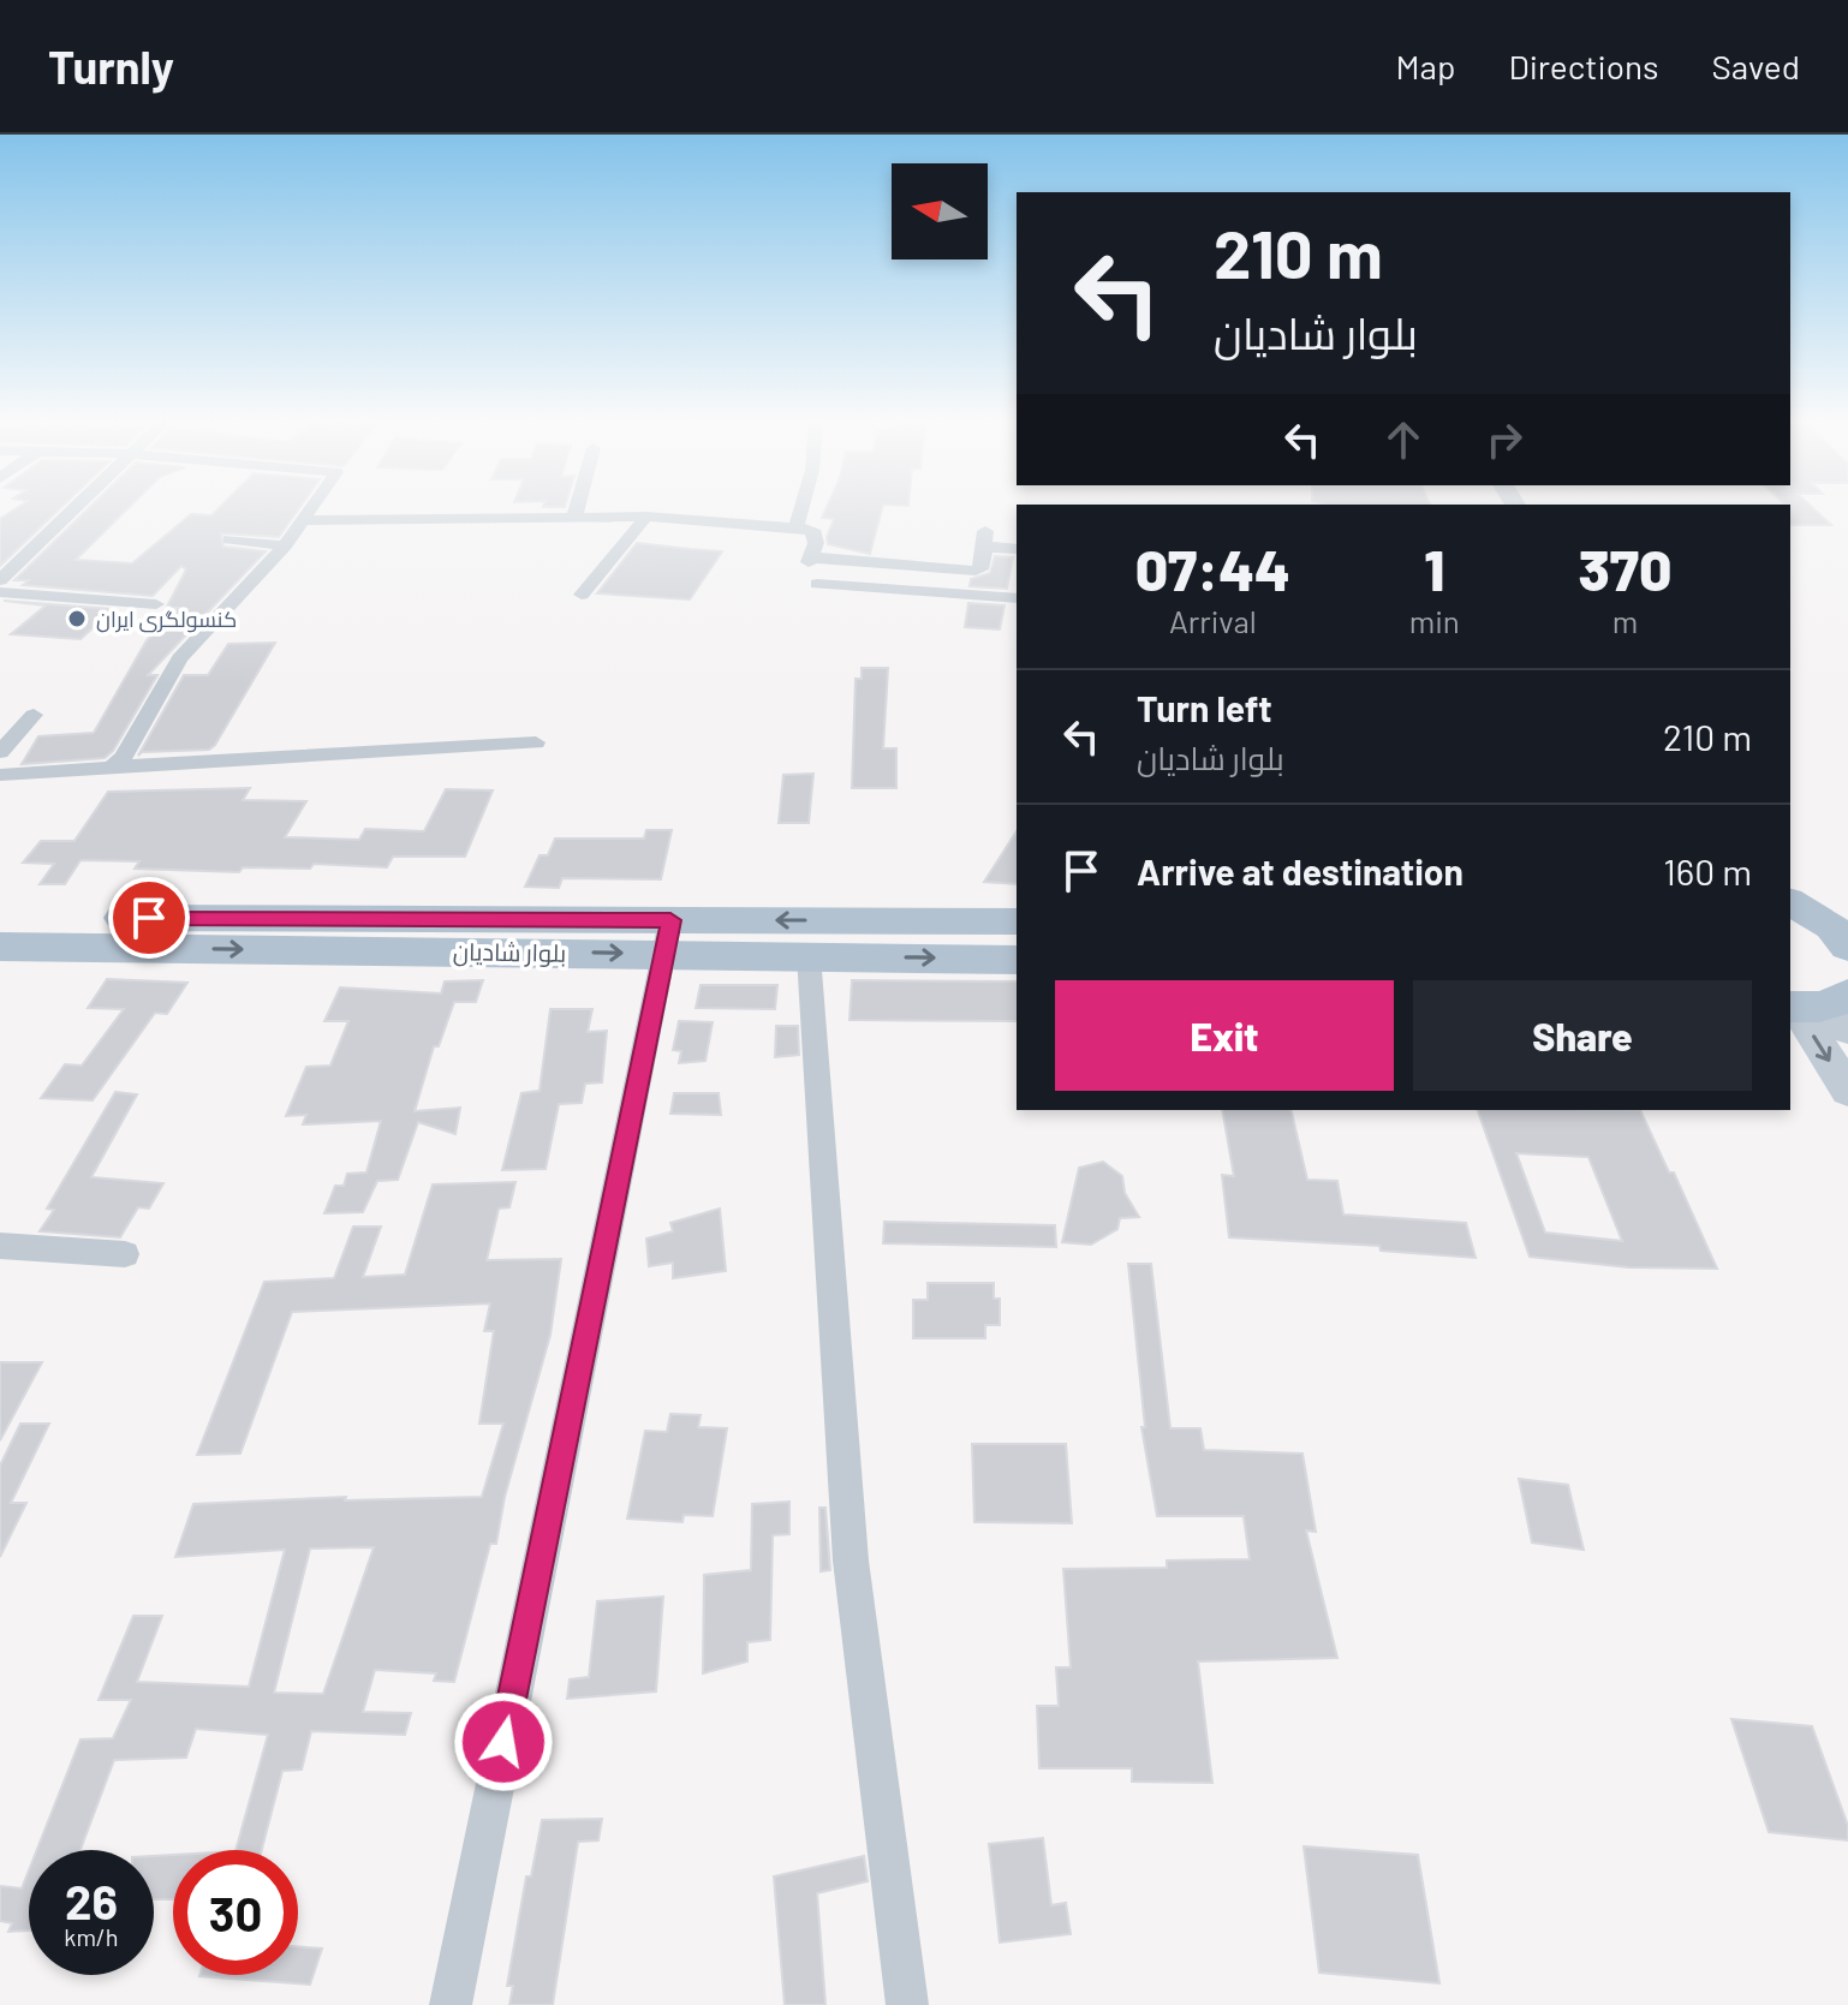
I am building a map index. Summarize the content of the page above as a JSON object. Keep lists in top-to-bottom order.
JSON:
{
  "streets": {
    "main road": ["بلوار شادیان"]
  },
  "places": ["کنسولگری ایران"],
  "north": "left",
  "page": {
    "header": "Turnly",
    "nav": ["Map", "Directions", "Saved"],
    "turn": ["210 m", "بلوار شادیان"],
    "eta": [
      "07:44",
      "Arrival",
      "1",
      "min",
      "370",
      "m"
    ],
    "list": [
      {
        "name": "Turn left",
        "note": "بلوار شادیان",
        "value": "210 m"
      },
      {
        "name": "Arrive at destination",
        "value": "160 m"
      }
    ],
    "buttons": ["Exit", "Share"],
    "speed": "26 km/h",
    "limit": "30"
  }
}
